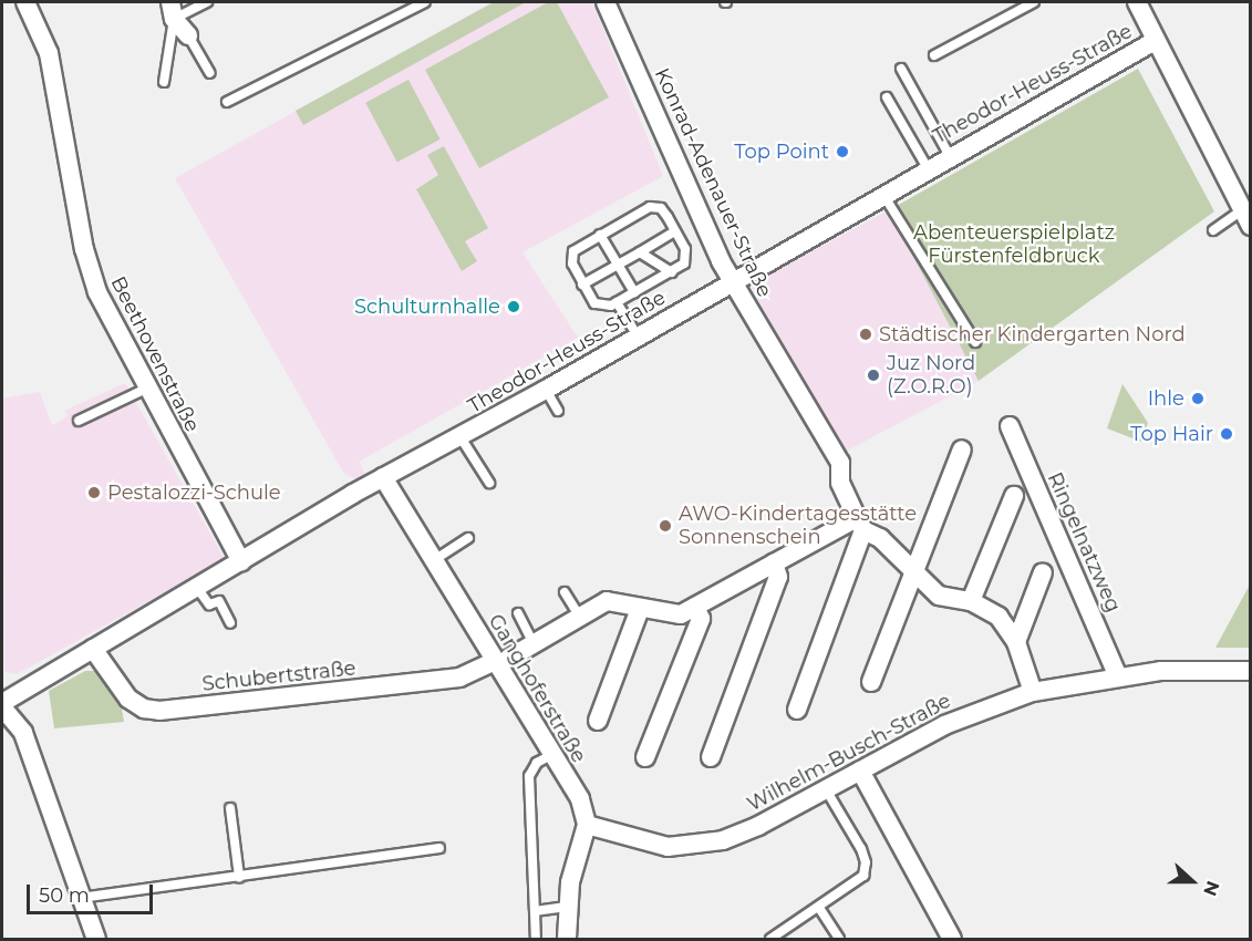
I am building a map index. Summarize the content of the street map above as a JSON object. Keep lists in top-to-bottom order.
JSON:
{
  "streets": {
    "street": [
      "Theodor-Heuss-Straße",
      "Konrad-Adenauer-Straße",
      "Beethovenstraße",
      "Ringelnatzweg",
      "Schubertstraße",
      "Ganghoferstraße",
      "Wilhelm-Busch-Straße"
    ]
  },
  "crossings": [
    ["Theodor-Heuss-Straße", "Konrad-Adenauer-Straße"],
    ["Theodor-Heuss-Straße", "Beethovenstraße"],
    ["Theodor-Heuss-Straße", "Schubertstraße"],
    ["Theodor-Heuss-Straße", "Ganghoferstraße"],
    ["Konrad-Adenauer-Straße", "Schubertstraße"],
    ["Ringelnatzweg", "Wilhelm-Busch-Straße"],
    ["Schubertstraße", "Ganghoferstraße"],
    ["Ganghoferstraße", "Wilhelm-Busch-Straße"]
  ],
  "parks": ["Abenteuerspielplatz Fürstenfeldbruck"],
  "places": [
    "Top Point",
    "Schulturnhalle",
    "Städtischer Kindergarten Nord",
    "Juz Nord (Z.O.R.O)",
    "Ihle",
    "Top Hair",
    "Pestalozzi-Schule",
    "AWO-Kindertagesstätte Sonnenschein"
  ],
  "scale_bar": "50 m",
  "north": "right"
}
